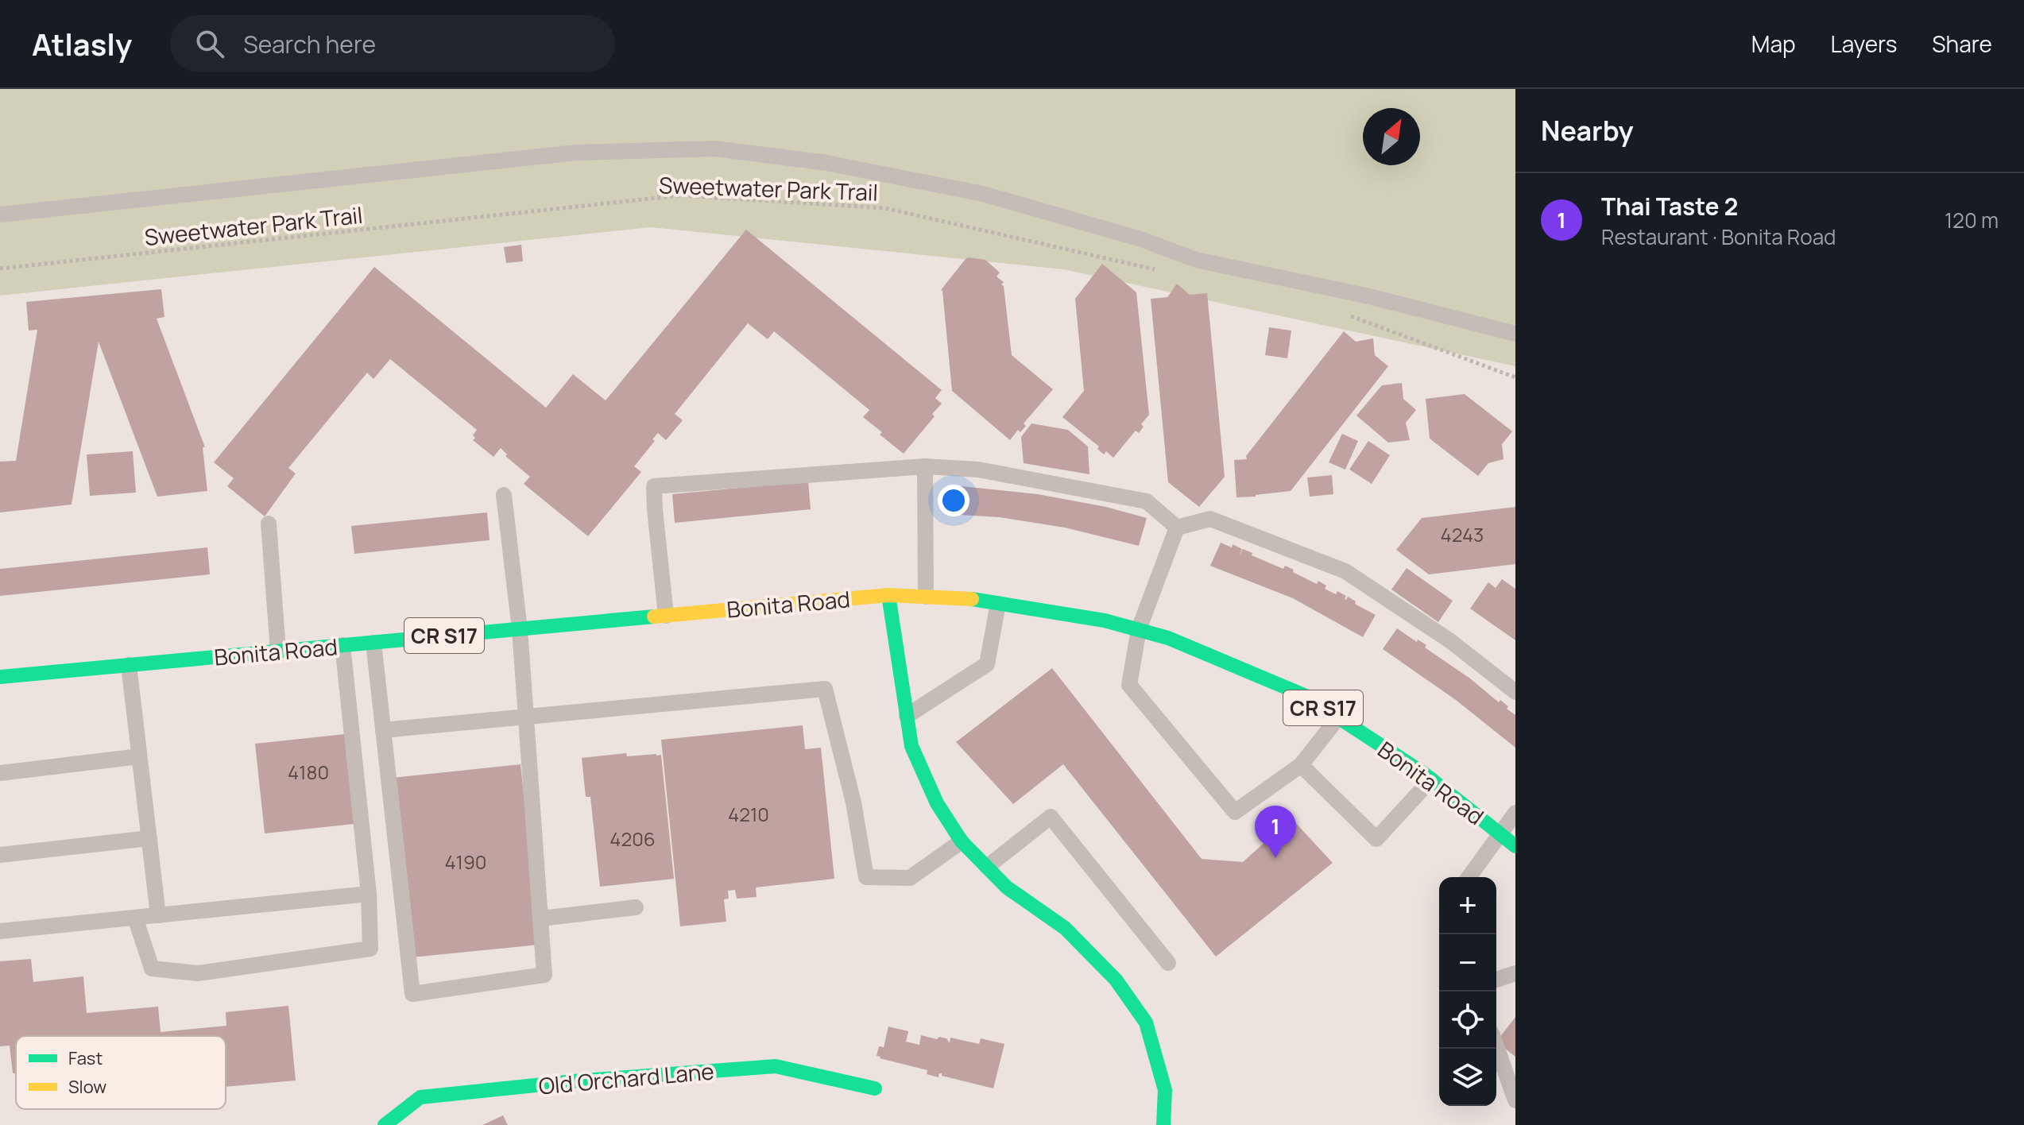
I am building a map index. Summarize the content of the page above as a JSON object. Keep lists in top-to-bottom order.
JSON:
{
  "streets": {
    "main road": ["Bonita Road", "CR S17", "Old Orchard Lane"],
    "path": ["Sweetwater Park Trail"]
  },
  "house_numbers": [
    "4243",
    "4180",
    "4210",
    "4206",
    "4190"
  ],
  "legend": ["Fast", "Slow"],
  "north": "top right",
  "page": {
    "header": "Atlasly",
    "search": "Search here",
    "nav": ["Map", "Layers", "Share"],
    "heading": "Nearby",
    "list": [
      {
        "mark": "1",
        "name": "Thai Taste 2",
        "note": "Restaurant · Bonita Road",
        "value": "120 m"
      }
    ],
    "pins": "1",
    "map_buttons": ["+", "−"]
  }
}
